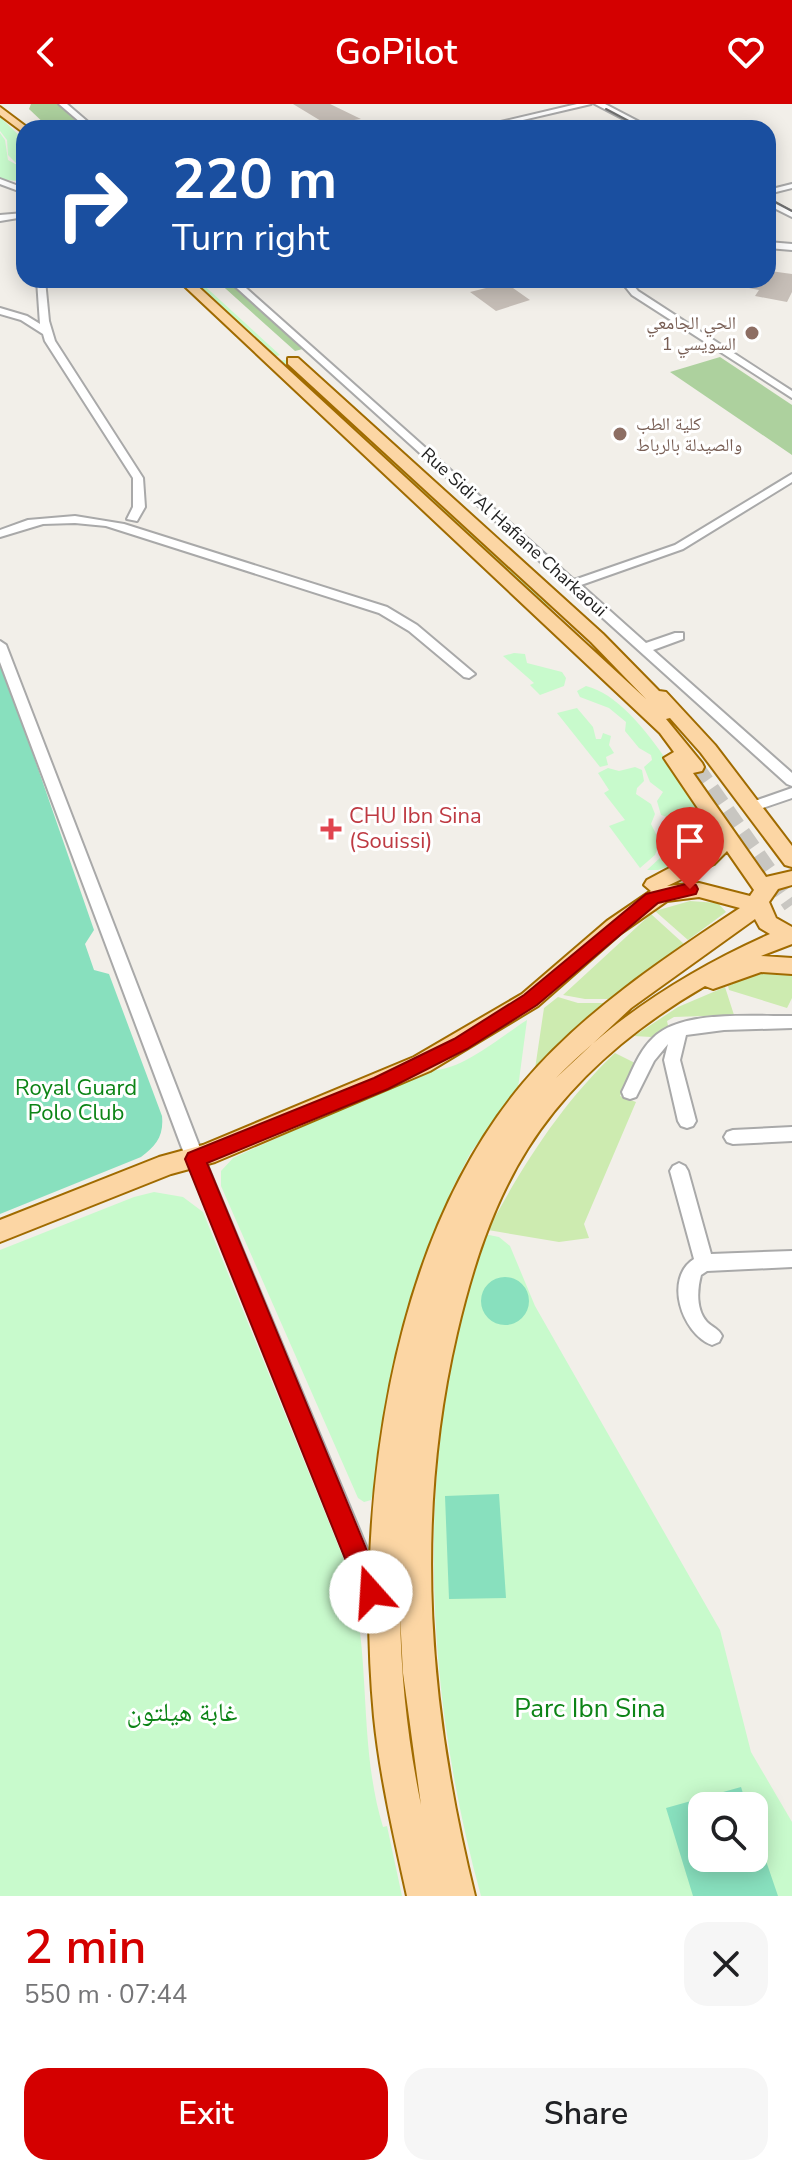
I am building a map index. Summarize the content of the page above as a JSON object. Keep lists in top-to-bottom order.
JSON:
{
  "streets": {
    "street": ["Rue Sidi Al Hafiane Charkaoui"]
  },
  "parks": ["Royal Guard Polo Club", "Parc Ibn Sina", "غابة هيلتون"],
  "places": {
    "other": ["الحي الجامعي السويسي 1", "كلية الطب والصيدلة بالرباط"],
    "health": ["CHU Ibn Sina (Souissi)"]
  },
  "page": {
    "header": "GoPilot",
    "turn": ["220 m", "Turn right"],
    "heading": ["2 min", "550 m · 07:44"],
    "buttons": ["Exit", "Share"]
  }
}
